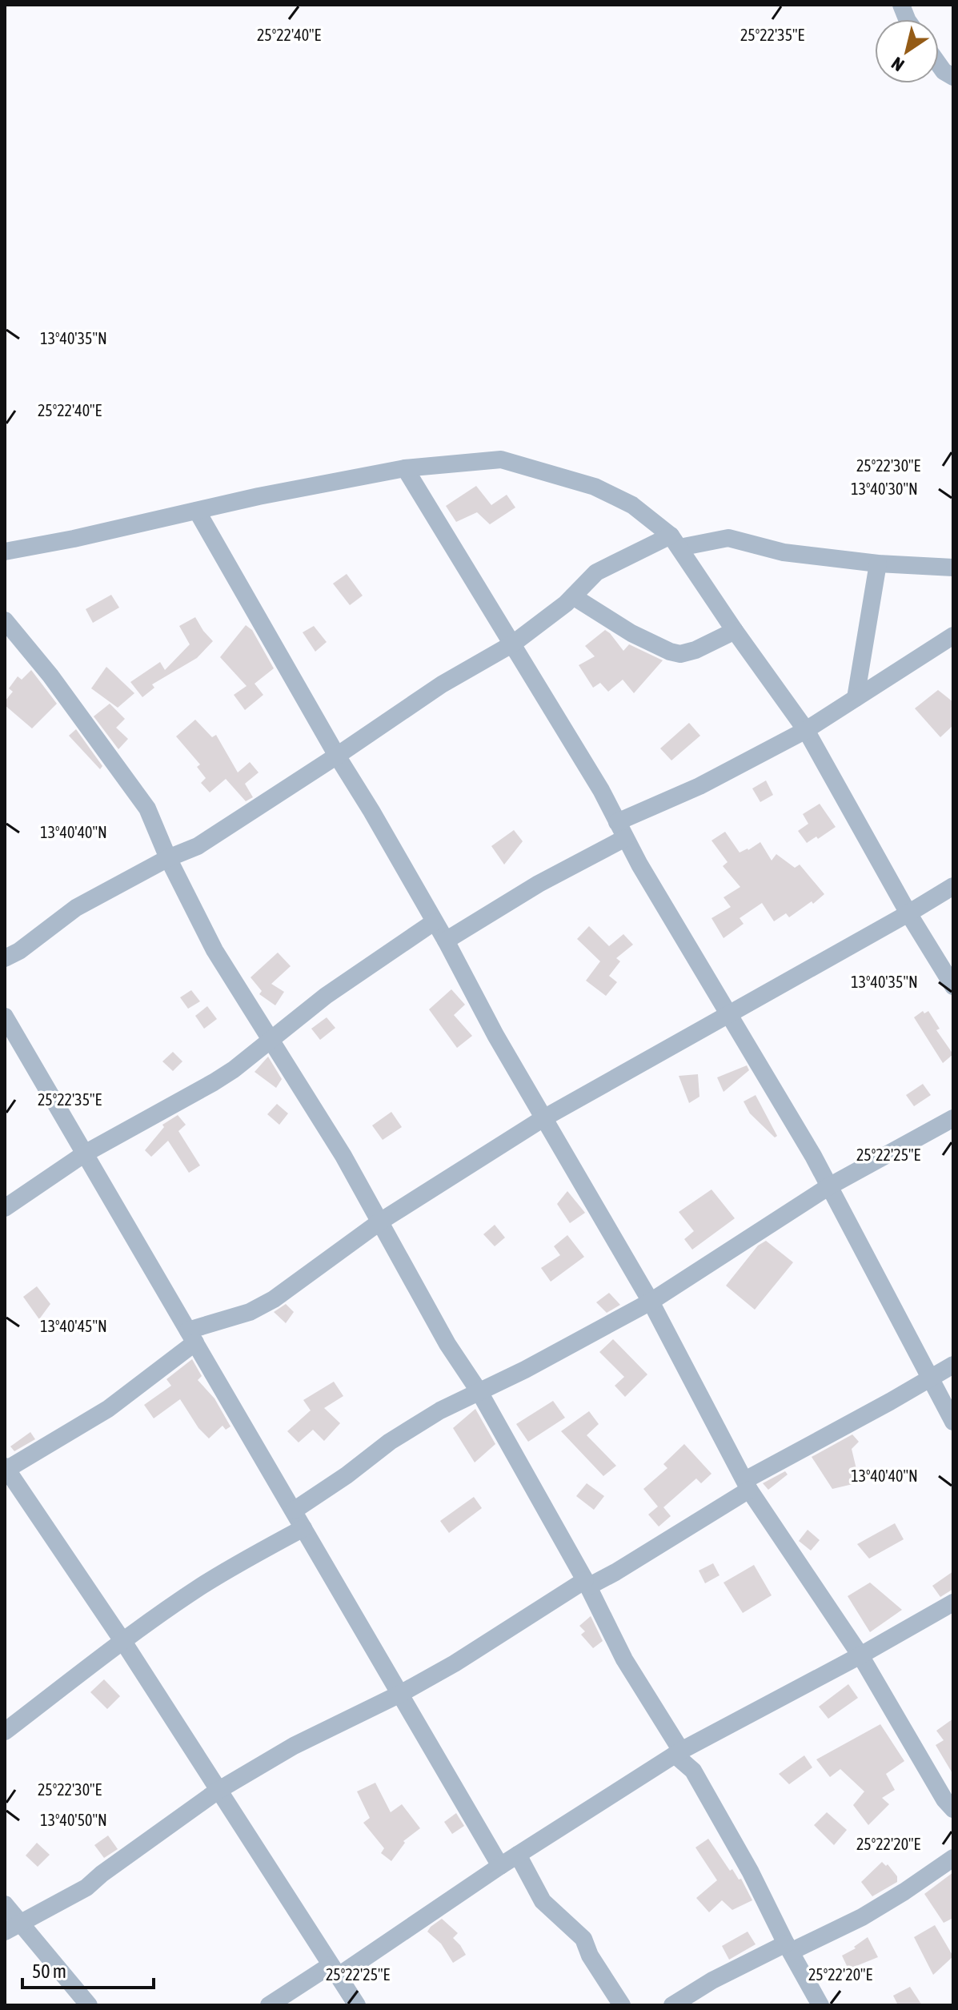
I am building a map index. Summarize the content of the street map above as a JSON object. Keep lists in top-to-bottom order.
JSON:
{
  "scale_bar": "50 m",
  "north": "bottom left",
  "coordinates": [
    "25°22'40\"E",
    "25°22'35\"E",
    "13°40'35\"N",
    "25°22'30\"E",
    "13°40'30\"N",
    "13°40'40\"N",
    "25°22'25\"E",
    "13°40'45\"N",
    "13°40'50\"N",
    "25°22'20\"E"
  ]
}
